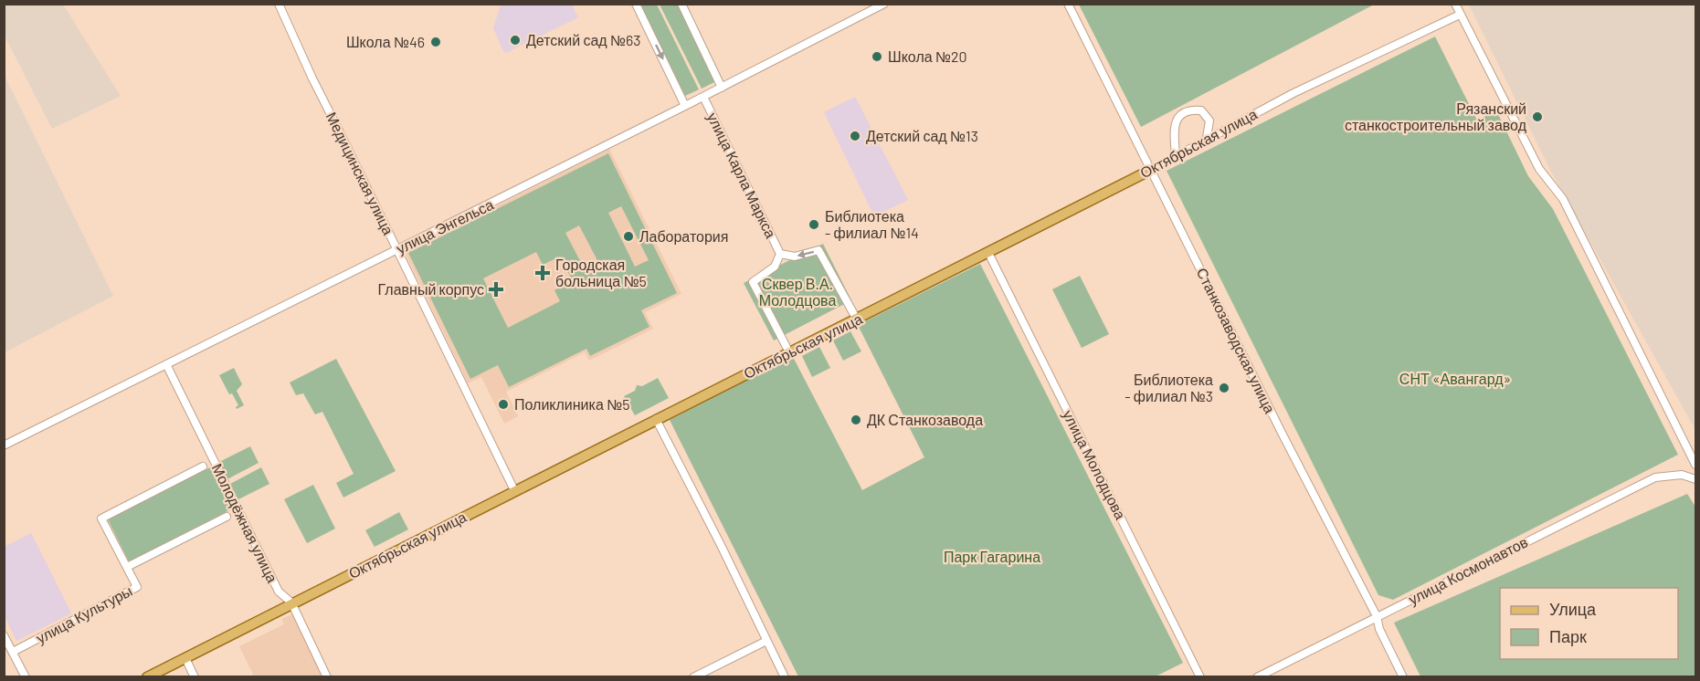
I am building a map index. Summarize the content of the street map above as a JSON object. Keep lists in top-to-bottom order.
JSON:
{
  "streets": {
    "main road": ["Октябрьская улица"],
    "street": [
      "Медицинская улица",
      "улица Карла Маркса",
      "улица Энгельса",
      "Станкозаводская улица",
      "улица Молодцова",
      "Молодёжная улица",
      "улица Космонавтов",
      "улица Культуры"
    ]
  },
  "crossings": [
    ["Октябрьская улица", "Медицинская улица"],
    ["Октябрьская улица", "улица Карла Маркса"],
    ["Октябрьская улица", "Станкозаводская улица"],
    ["Октябрьская улица", "улица Молодцова"],
    ["Октябрьская улица", "Молодёжная улица"],
    ["Медицинская улица", "улица Энгельса"],
    ["улица Карла Маркса", "улица Энгельса"],
    ["улица Энгельса", "Молодёжная улица"],
    ["Станкозаводская улица", "улица Космонавтов"]
  ],
  "parks": ["Сквер В.А. Молодцова", "СНТ «Авангард»", "Парк Гагарина"],
  "places": {
    "other": [
      "Детский сад №63",
      "Школа №46",
      "Школа №20",
      "Рязанский станкостроительный завод",
      "Детский сад №13",
      "Библиотека - филиал №14",
      "Лаборатория",
      "Библиотека - филиал №3",
      "Поликлиника №5",
      "ДК Станкозавода"
    ],
    "health": ["Городская больница №5", "Главный корпус"]
  },
  "legend": ["Улица", "Парк"]
}
